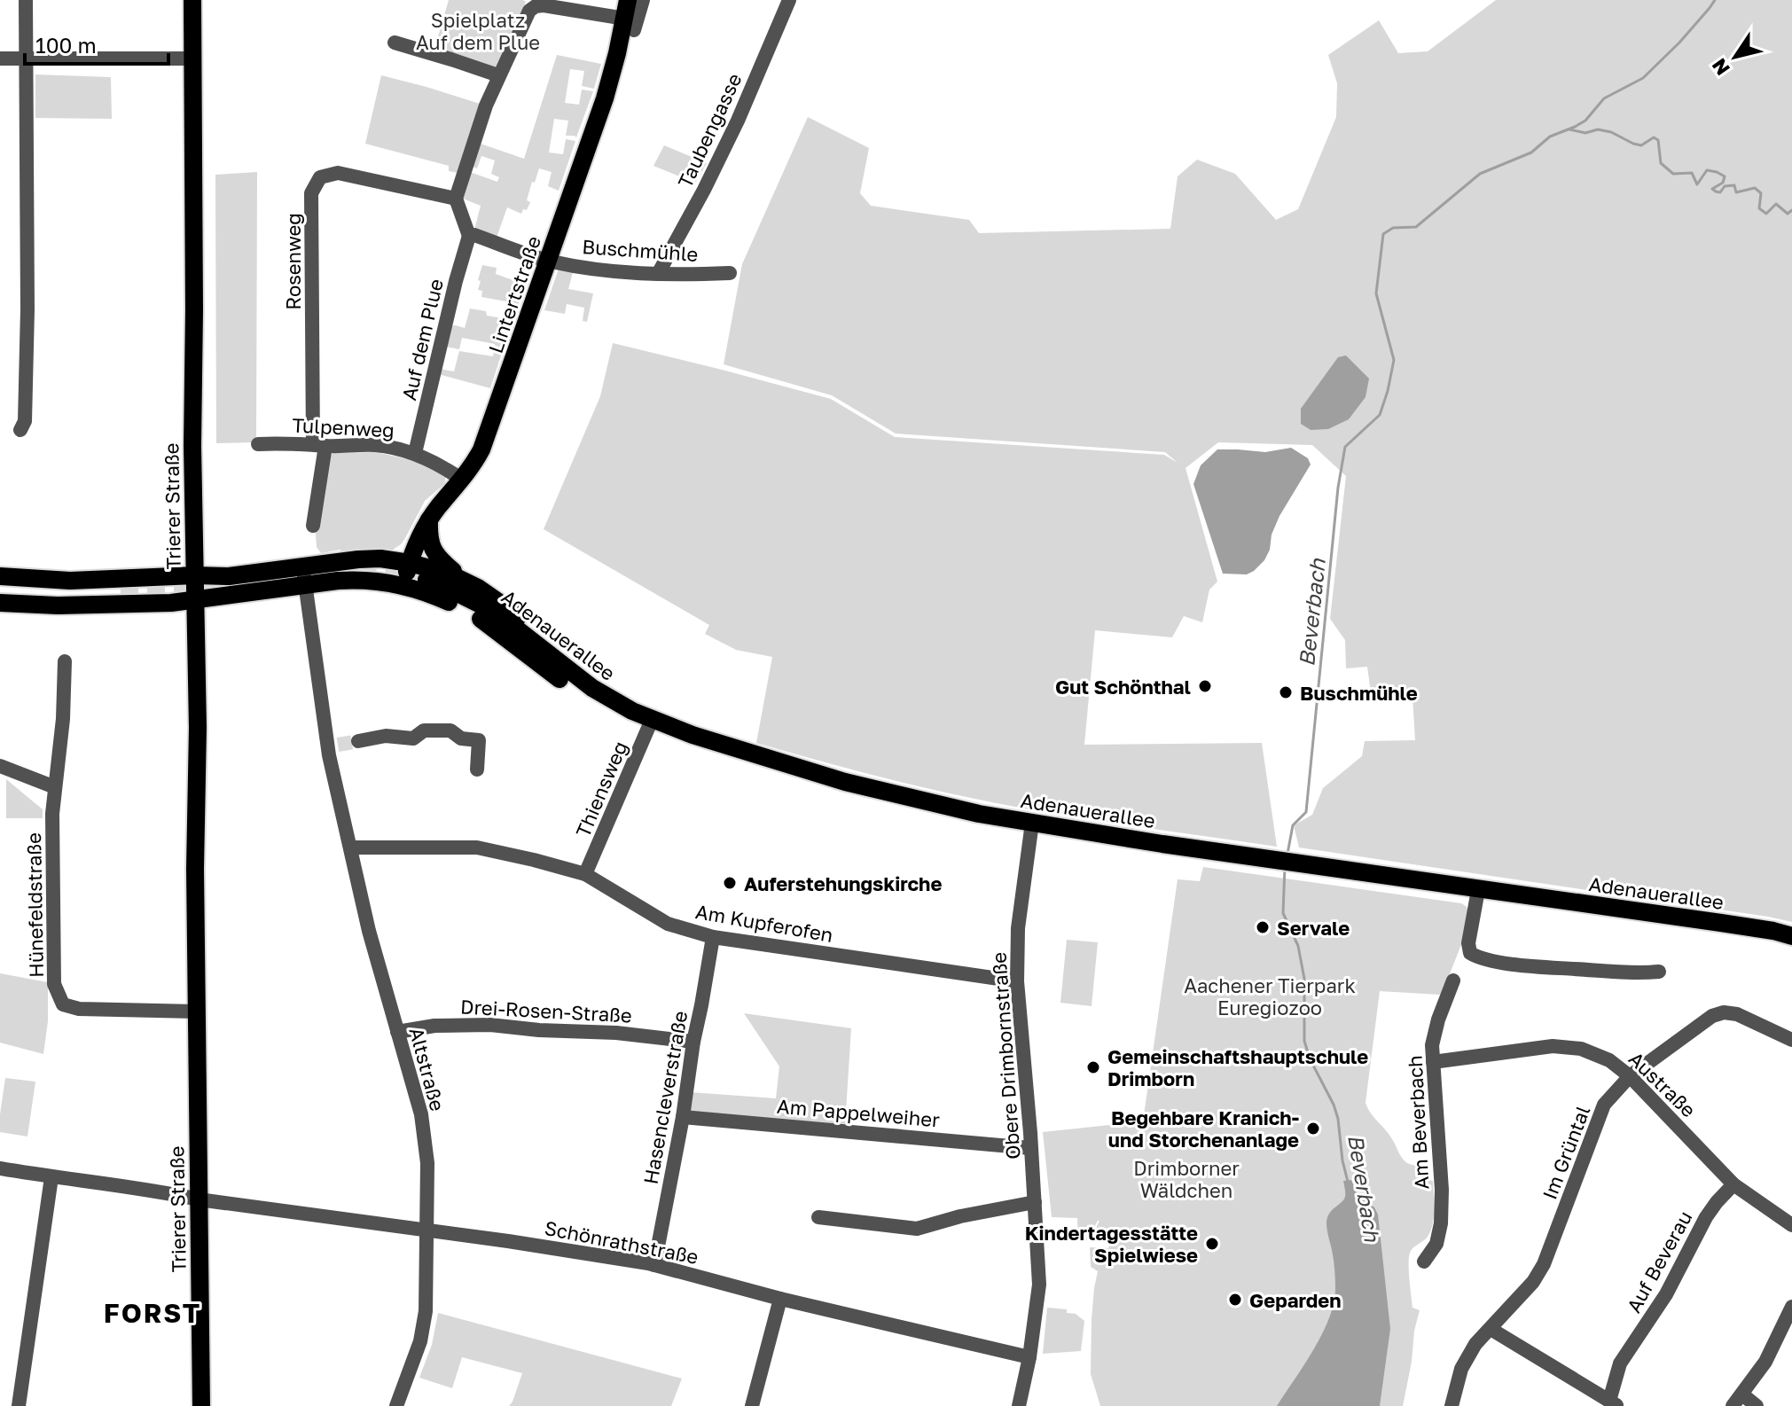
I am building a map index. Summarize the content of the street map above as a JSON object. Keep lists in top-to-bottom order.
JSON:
{
  "streets": {
    "main road": ["Lintertstraße", "Trierer Straße", "Adenauerallee"],
    "street": [
      "Taubengasse",
      "Buschmühle",
      "Rosenweg",
      "Auf dem Plue",
      "Tulpenweg",
      "Thiensweg",
      "Hünefeldstraße",
      "Am Kupferofen",
      "Drei-Rosen-Straße",
      "Obere Drimbornstraße",
      "Altstraße",
      "Austraße",
      "Hasencleverstraße",
      "Am Pappelweiher",
      "Am Beverbach",
      "Im Grüntal",
      "Schönrathstraße",
      "Auf Beverau"
    ]
  },
  "crossings": [
    ["Taubengasse", "Buschmühle"],
    ["Buschmühle", "Lintertstraße"],
    ["Buschmühle", "Auf dem Plue"],
    ["Rosenweg", "Tulpenweg"],
    ["Lintertstraße", "Tulpenweg"],
    ["Auf dem Plue", "Tulpenweg"],
    ["Trierer Straße", "Hünefeldstraße"],
    ["Trierer Straße", "Schönrathstraße"],
    ["Adenauerallee", "Thiensweg"],
    ["Adenauerallee", "Obere Drimbornstraße"],
    ["Thiensweg", "Am Kupferofen"],
    ["Am Kupferofen", "Obere Drimbornstraße"],
    ["Am Kupferofen", "Altstraße"],
    ["Am Kupferofen", "Hasencleverstraße"],
    ["Drei-Rosen-Straße", "Altstraße"],
    ["Drei-Rosen-Straße", "Hasencleverstraße"],
    ["Obere Drimbornstraße", "Am Pappelweiher"],
    ["Obere Drimbornstraße", "Schönrathstraße"],
    ["Altstraße", "Schönrathstraße"],
    ["Austraße", "Am Beverbach"],
    ["Austraße", "Im Grüntal"],
    ["Austraße", "Auf Beverau"],
    ["Hasencleverstraße", "Am Pappelweiher"],
    ["Hasencleverstraße", "Schönrathstraße"]
  ],
  "districts": ["FORST"],
  "water": ["Beverbach"],
  "parks": ["Spielplatz Auf dem Plue", "Aachener Tierpark Euregiozoo", "Drimborner Wäldchen"],
  "places": [
    "Gut Schönthal",
    "Buschmühle",
    "Auferstehungskirche",
    "Servale",
    "Gemeinschaftshauptschule Drimborn",
    "Begehbare Kranich- und Storchenanlage",
    "Kindertagesstätte Spielwiese",
    "Geparden"
  ],
  "scale_bar": "100 m",
  "north": "bottom left"
}
